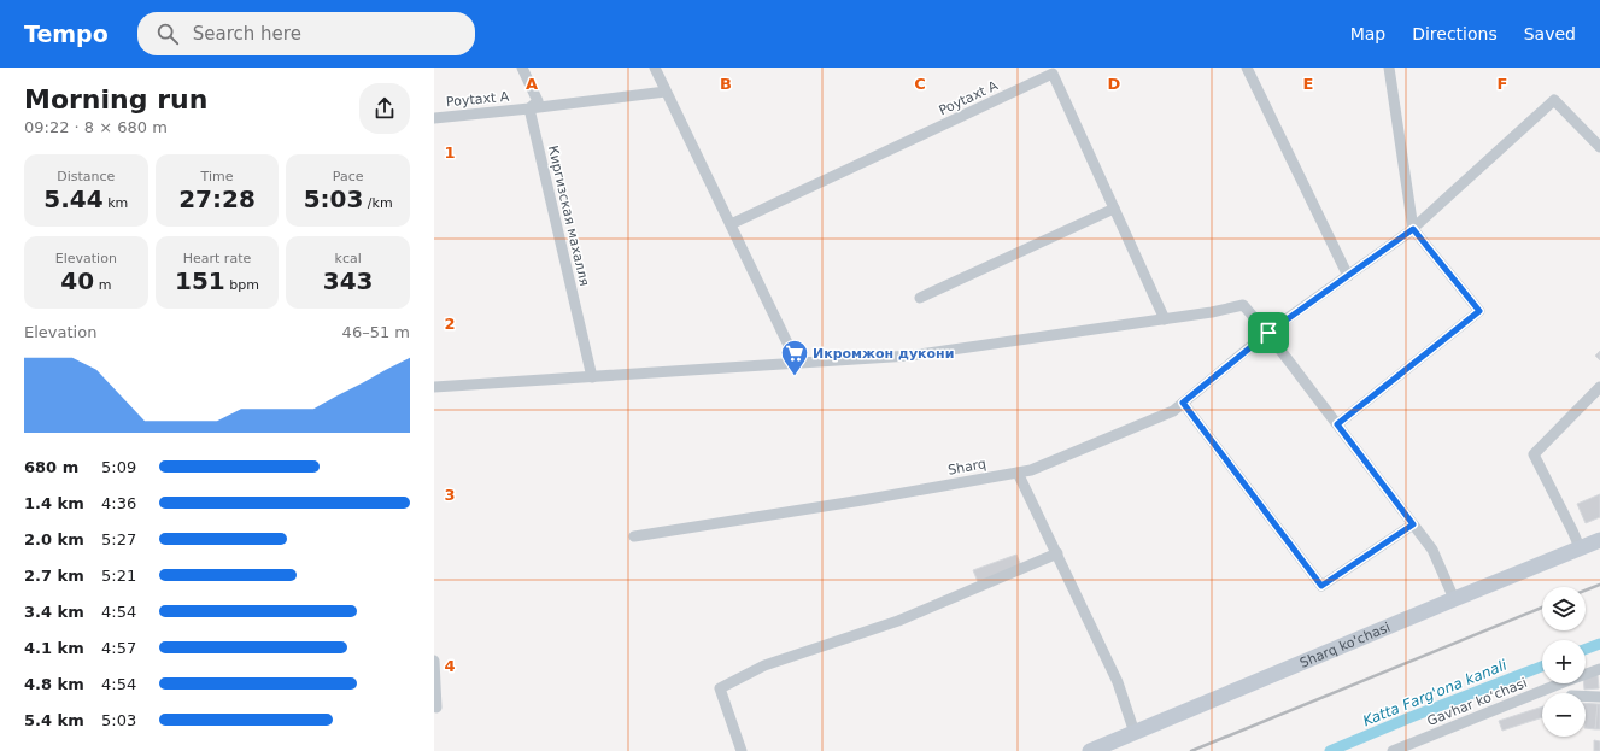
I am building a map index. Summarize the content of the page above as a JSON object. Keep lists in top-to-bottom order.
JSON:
{
  "streets": {
    "main road": ["Sharq ko'chasi"],
    "street": [
      "Poytaxt A",
      "Киргизская махалля",
      "Sharq",
      "Gavhar koʻchasi"
    ]
  },
  "crossings": [
    ["Poytaxt A", "Киргизская махалля"]
  ],
  "water": ["Katta Farg'ona kanali"],
  "places": {
    "supermarket": ["Икромжон дукони"]
  },
  "page": {
    "header": "Tempo",
    "search": "Search here",
    "nav": ["Map", "Directions", "Saved"],
    "heading": ["Morning run", "09:22 · 8 × 680 m"],
    "stats": [
      ["Distance", "5.44 km"],
      ["Time", "27:28"],
      ["Pace", "5:03 /km"],
      ["Elevation", "40 m"],
      ["Heart rate", "151 bpm"],
      ["kcal", "343"]
    ],
    "chart": ["Elevation", "46–51 m"],
    "list": [
      {
        "name": "680 m",
        "note": "5:09"
      },
      {
        "name": "1.4 km",
        "note": "4:36"
      },
      {
        "name": "2.0 km",
        "note": "5:27"
      },
      {
        "name": "2.7 km",
        "note": "5:21"
      },
      {
        "name": "3.4 km",
        "note": "4:54"
      },
      {
        "name": "4.1 km",
        "note": "4:57"
      },
      {
        "name": "4.8 km",
        "note": "4:54"
      },
      {
        "name": "5.4 km",
        "note": "5:03"
      }
    ],
    "map_buttons": ["+", "−"]
  },
  "grid": {
    "columns": [
      "A",
      "B",
      "C",
      "D",
      "E",
      "F"
    ],
    "rows": [
      "1",
      "2",
      "3",
      "4"
    ]
  }
}
